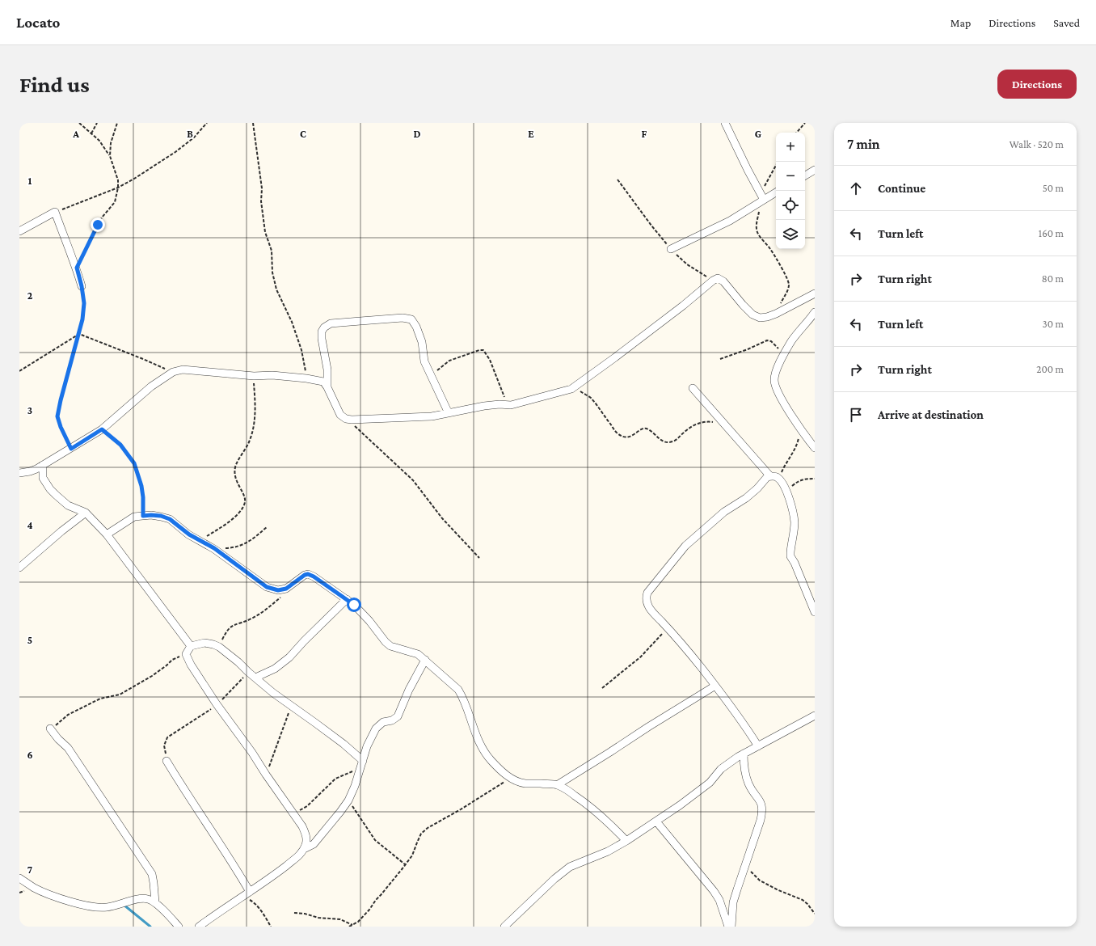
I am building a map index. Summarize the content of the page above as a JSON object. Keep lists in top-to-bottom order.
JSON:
{
  "page": {
    "header": "Locato",
    "nav": ["Map", "Directions", "Saved"],
    "buttons": "Directions",
    "title": "Find us",
    "heading": ["7 min", "Walk · 520 m"],
    "map_buttons": ["+", "−"],
    "list": [
      ["Continue", "50 m"],
      ["Turn left", "160 m"],
      ["Turn right", "80 m"],
      ["Turn left", "30 m"],
      ["Turn right", "200 m"],
      "Arrive at destination"
    ]
  },
  "grid": {
    "columns": [
      "A",
      "B",
      "C",
      "D",
      "E",
      "F",
      "G"
    ],
    "rows": [
      "1",
      "2",
      "3",
      "4",
      "5",
      "6",
      "7"
    ]
  }
}
